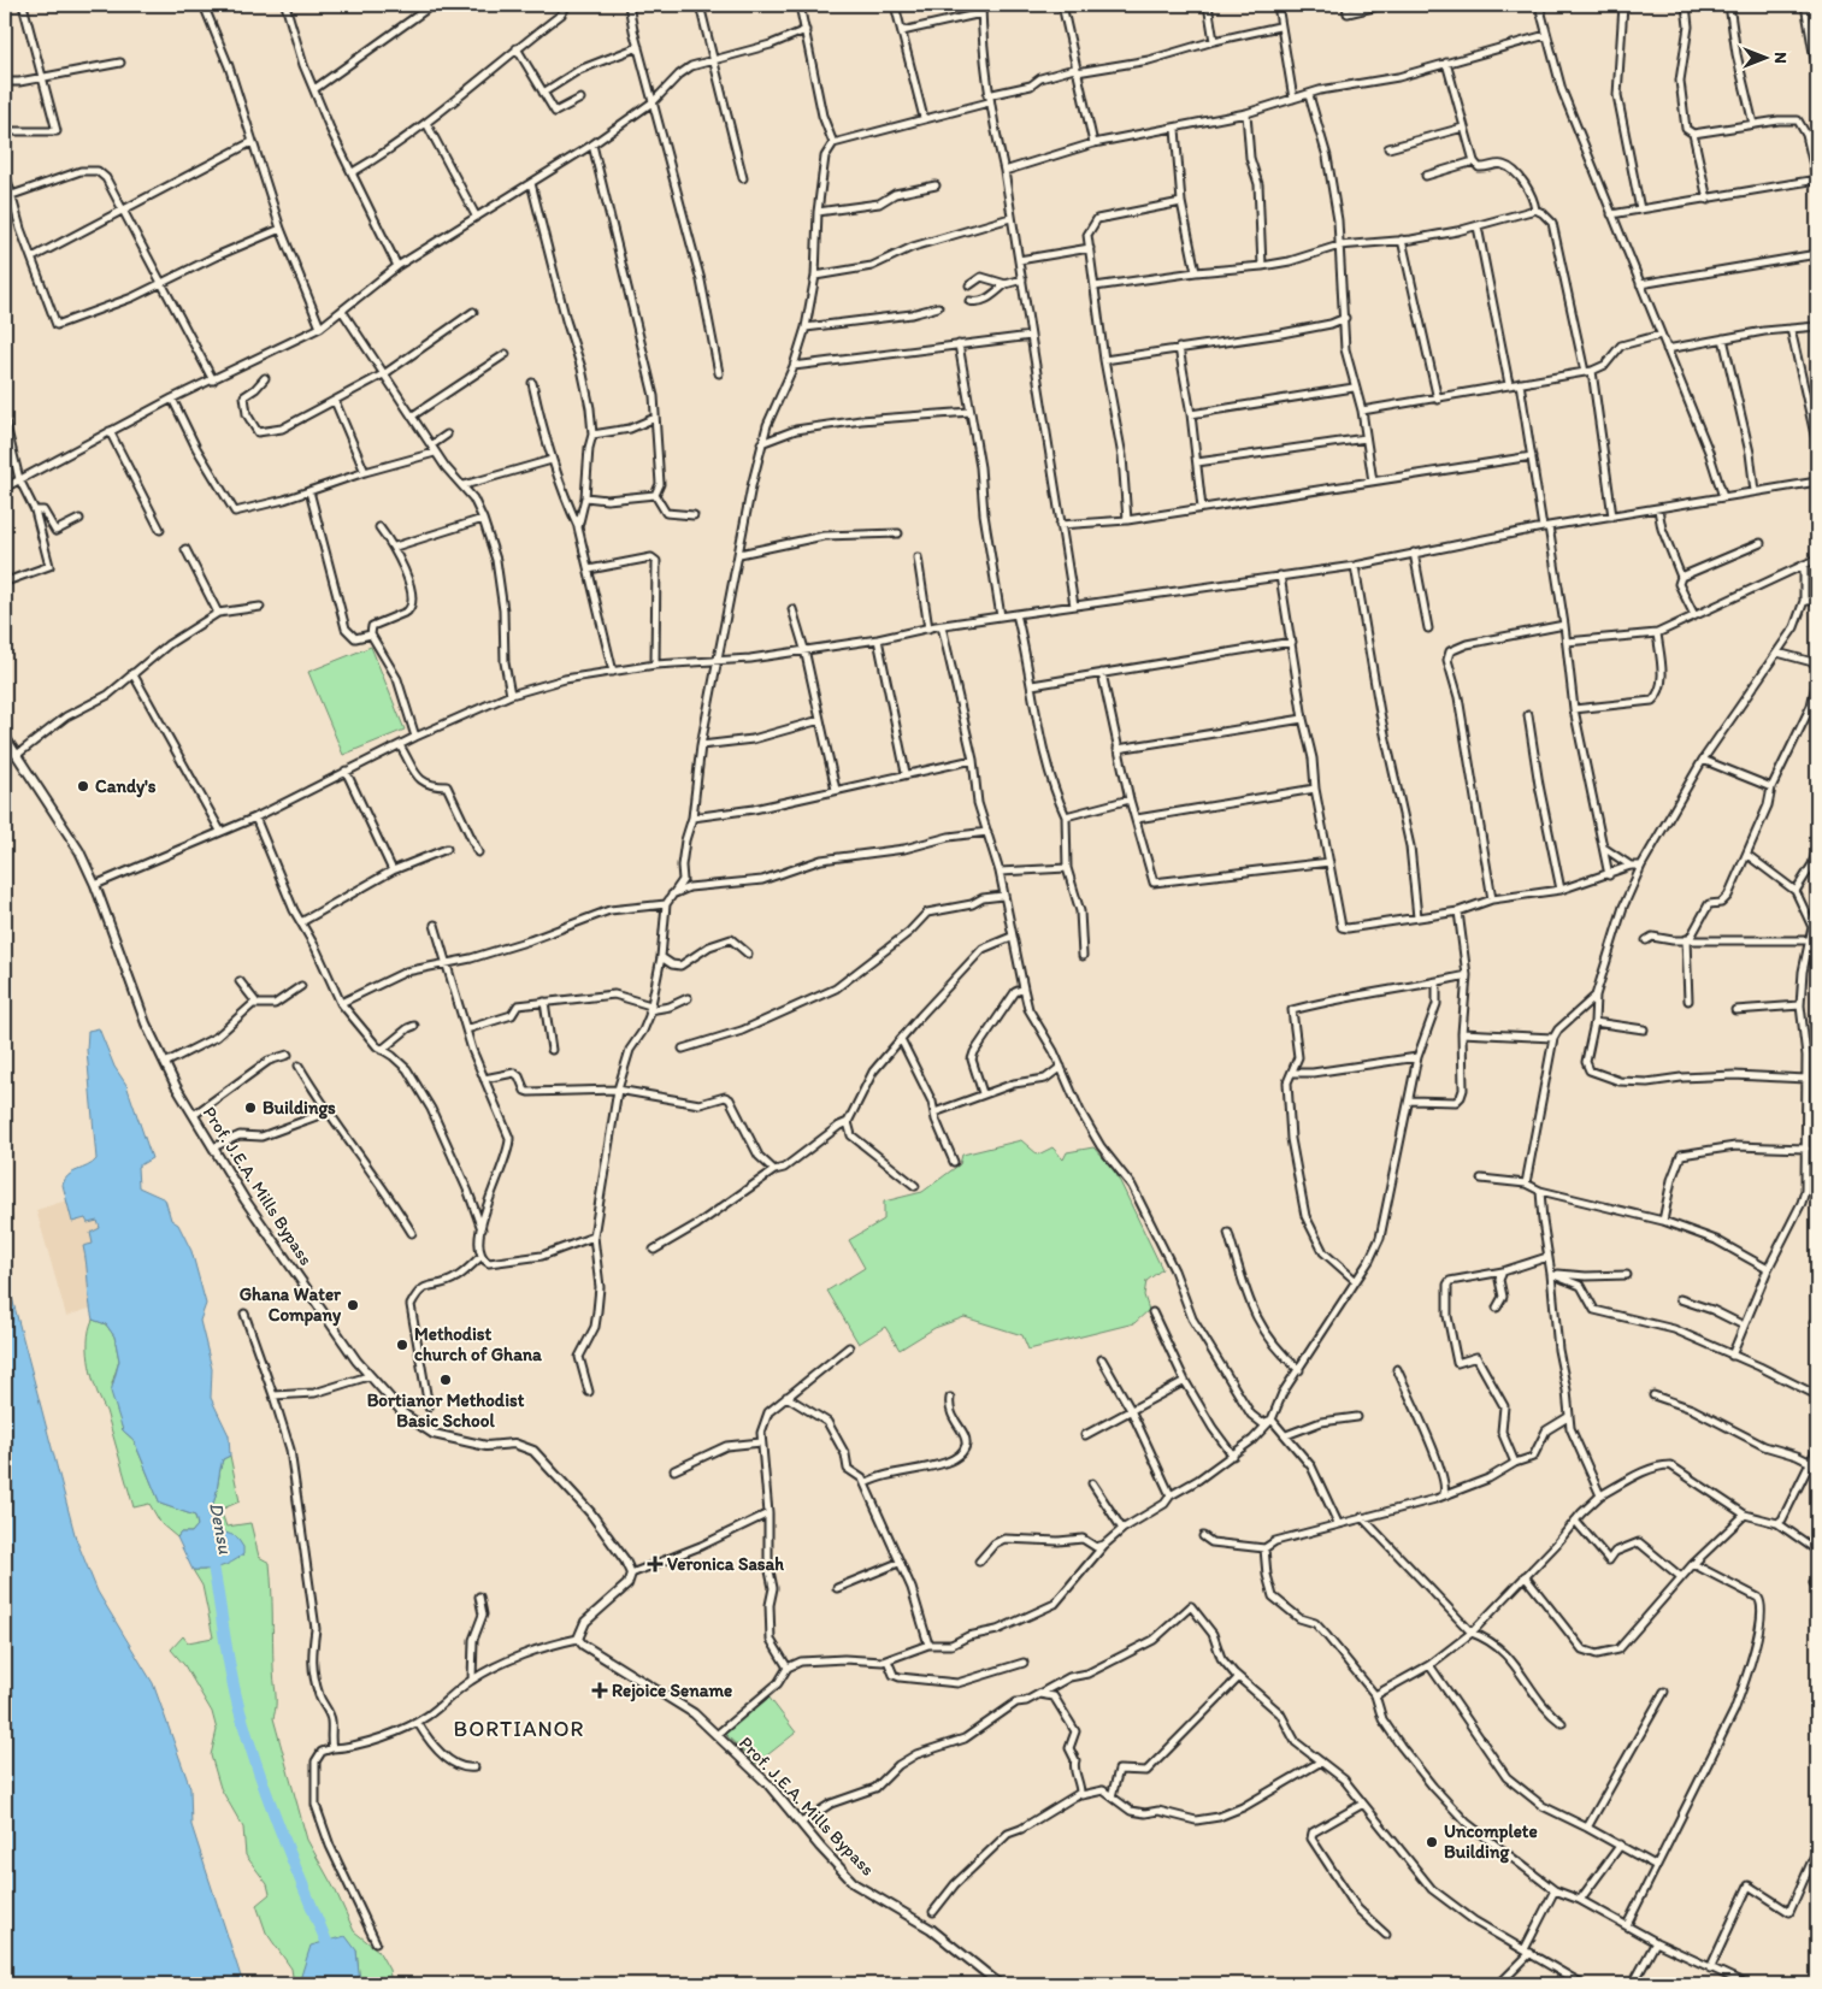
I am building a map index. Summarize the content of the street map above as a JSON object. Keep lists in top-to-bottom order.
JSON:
{
  "streets": {
    "street": ["Prof. J.E.A. Mills Bypass"]
  },
  "districts": ["BORTIANOR"],
  "water": ["Densu"],
  "places": {
    "other": [
      "Candy's",
      "Buildings",
      "Ghana Water Company",
      "Methodist church of Ghana",
      "Bortianor Methodist Basic School",
      "Uncomplete Building"
    ],
    "health": ["Veronica Sasah", "Rejoice Sename"]
  },
  "north": "right"
}
